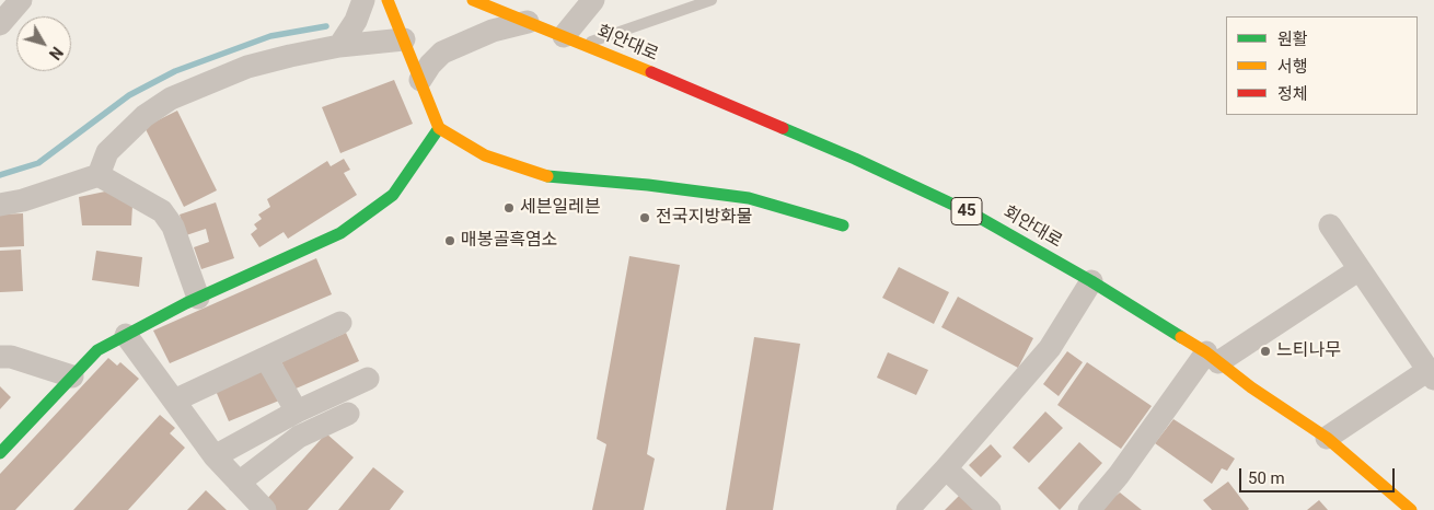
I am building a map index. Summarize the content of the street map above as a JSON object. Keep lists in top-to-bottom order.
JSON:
{
  "streets": {
    "street": ["회안대로", "45"]
  },
  "places": [
    "세븐일레븐",
    "전국지방화물",
    "매봉골흑염소",
    "느티나무"
  ],
  "legend": ["원활", "서행", "정체"],
  "scale_bar": "50 m",
  "north": "bottom right"
}
